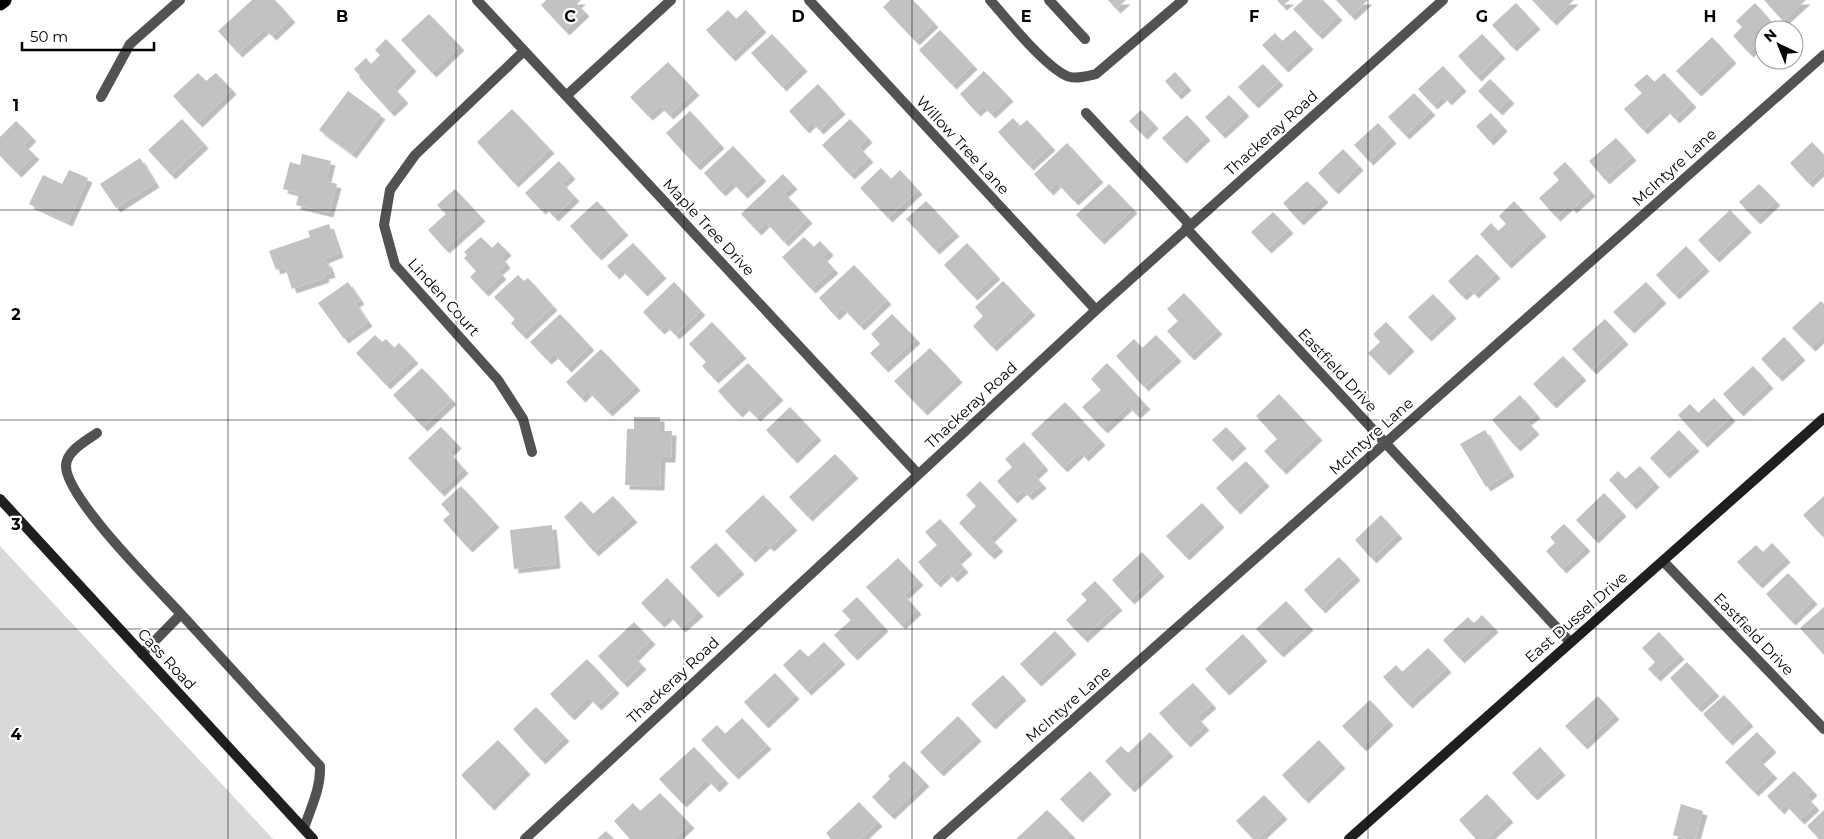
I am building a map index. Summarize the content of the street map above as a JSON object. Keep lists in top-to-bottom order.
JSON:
{
  "streets": {
    "street": [
      "Thackeray Road",
      "Willow Tree Lane",
      "McIntyre Lane",
      "Maple Tree Drive",
      "Linden Court",
      "Eastfield Drive",
      "East Dussel Drive",
      "Cass Road"
    ]
  },
  "crossings": [
    ["Thackeray Road", "Willow Tree Lane"],
    ["Thackeray Road", "Maple Tree Drive"],
    ["Thackeray Road", "Eastfield Drive"],
    ["McIntyre Lane", "Eastfield Drive"],
    ["Maple Tree Drive", "Linden Court"],
    ["Eastfield Drive", "East Dussel Drive"]
  ],
  "scale_bar": "50 m",
  "north": "top left",
  "grid": {
    "columns": [
      "B",
      "C",
      "D",
      "E",
      "F",
      "G",
      "H"
    ],
    "rows": [
      "1",
      "2",
      "3",
      "4"
    ]
  }
}
